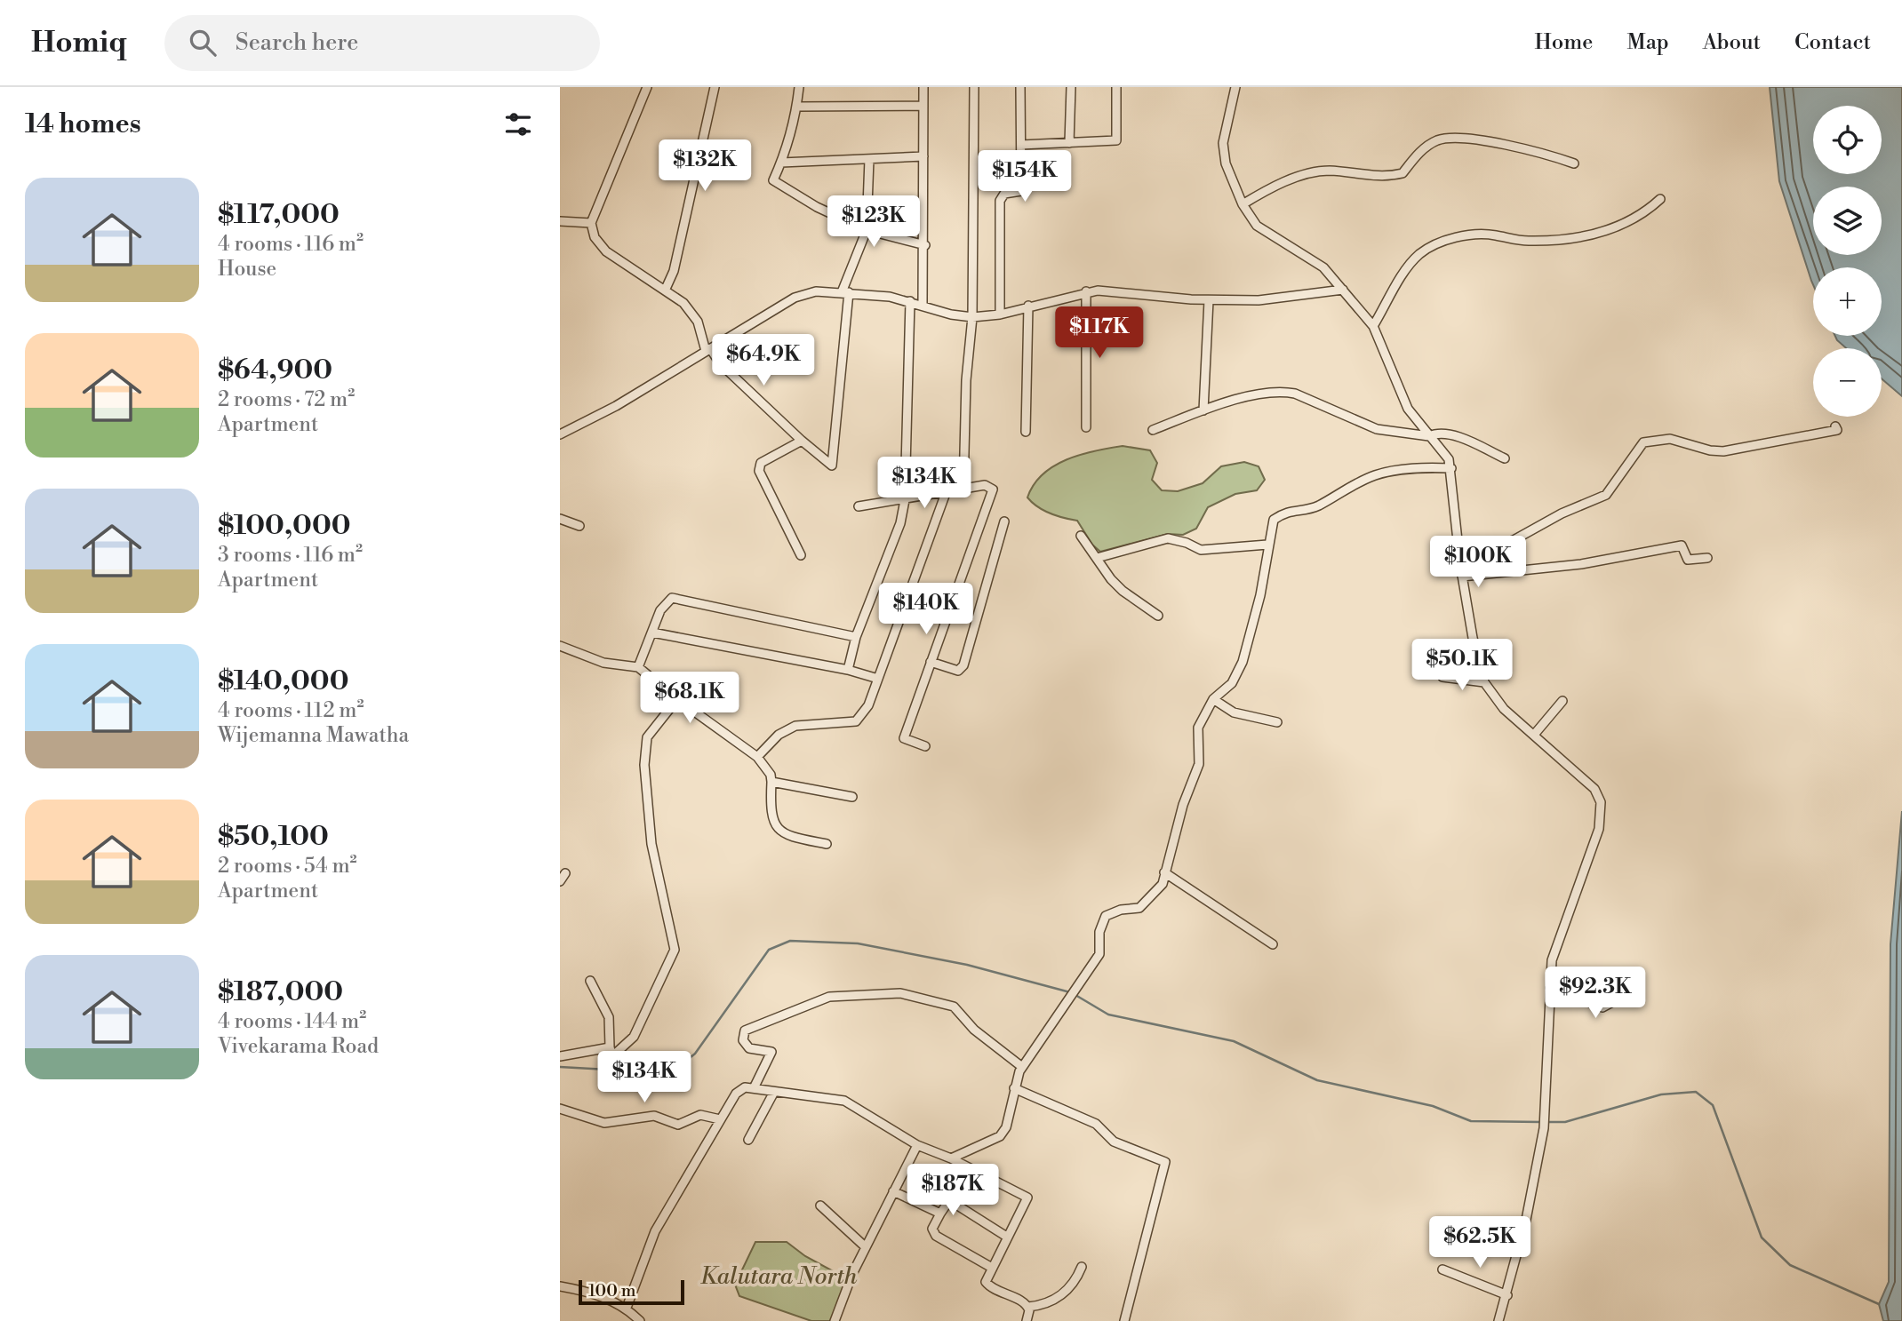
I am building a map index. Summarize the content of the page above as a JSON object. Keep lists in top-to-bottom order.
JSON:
{
  "parks": ["Kalutara North"],
  "scale_bar": "100 m",
  "page": {
    "header": "Homiq",
    "search": "Search here",
    "nav": [
      "Home",
      "Map",
      "About",
      "Contact"
    ],
    "heading": "14 homes",
    "map_buttons": ["+", "−"],
    "price": [
      "$132K",
      "$154K",
      "$123K",
      "$117K",
      "$64.9K",
      "$134K",
      "$100K",
      "$140K",
      "$50.1K",
      "$68.1K",
      "$92.3K",
      "$134K",
      "$187K",
      "$62.5K"
    ],
    "list": [
      {
        "name": "$117,000",
        "note": "4 rooms · 116 m² · House"
      },
      {
        "name": "$64,900",
        "note": "2 rooms · 72 m² · Apartment"
      },
      {
        "name": "$100,000",
        "note": "3 rooms · 116 m² · Apartment"
      },
      {
        "name": "$140,000",
        "note": "4 rooms · 112 m² · Wijemanna Mawatha"
      },
      {
        "name": "$50,100",
        "note": "2 rooms · 54 m² · Apartment"
      },
      {
        "name": "$187,000",
        "note": "4 rooms · 144 m² · Vivekarama Road"
      }
    ],
    "scale": "100 m"
  }
}
